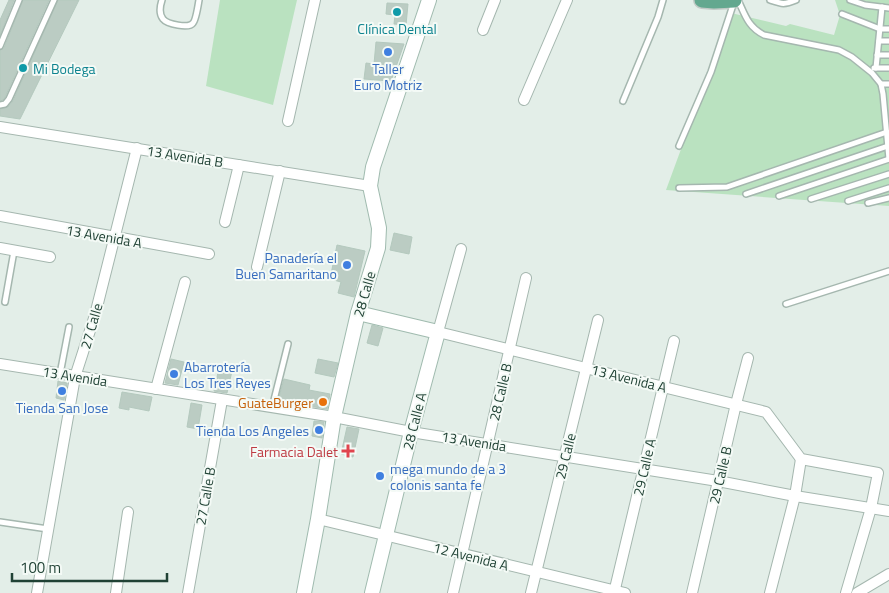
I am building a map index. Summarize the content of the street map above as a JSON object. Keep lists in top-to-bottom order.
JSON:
{
  "streets": {
    "main road": ["13 Avenida A", "28 Calle", "28 Calle A"],
    "street": [
      "13 Avenida B",
      "27 Calle",
      "13 Avenida",
      "28 Calle B",
      "29 Calle",
      "29 Calle A",
      "29 Calle B",
      "27 Calle B",
      "12 Avenida A"
    ]
  },
  "crossings": [
    ["13 Avenida B", "28 Calle"],
    ["13 Avenida B", "27 Calle"],
    ["13 Avenida A", "28 Calle"],
    ["13 Avenida A", "27 Calle"],
    ["13 Avenida A", "28 Calle B"],
    ["13 Avenida A", "28 Calle A"],
    ["13 Avenida A", "29 Calle"],
    ["13 Avenida A", "29 Calle A"],
    ["13 Avenida A", "29 Calle B"],
    ["28 Calle", "13 Avenida"],
    ["28 Calle", "12 Avenida A"],
    ["27 Calle", "13 Avenida"],
    ["13 Avenida", "28 Calle B"],
    ["13 Avenida", "28 Calle A"],
    ["13 Avenida", "29 Calle"],
    ["13 Avenida", "29 Calle A"],
    ["13 Avenida", "29 Calle B"],
    ["13 Avenida", "27 Calle B"],
    ["28 Calle B", "12 Avenida A"],
    ["28 Calle A", "12 Avenida A"],
    ["29 Calle", "12 Avenida A"],
    ["29 Calle A", "12 Avenida A"]
  ],
  "places": {
    "other": [
      "Clínica Dental",
      "Taller Euro Motriz",
      "Mi Bodega",
      "Panadería el Buen Samaritano",
      "Abarrotería Los Tres Reyes",
      "Tienda San Jose",
      "GuateBurger",
      "Tienda Los Angeles",
      "mega mundo de a 3 colonis santa fe"
    ],
    "health": ["Farmacia Dalet"]
  },
  "scale_bar": "100 m"
}
